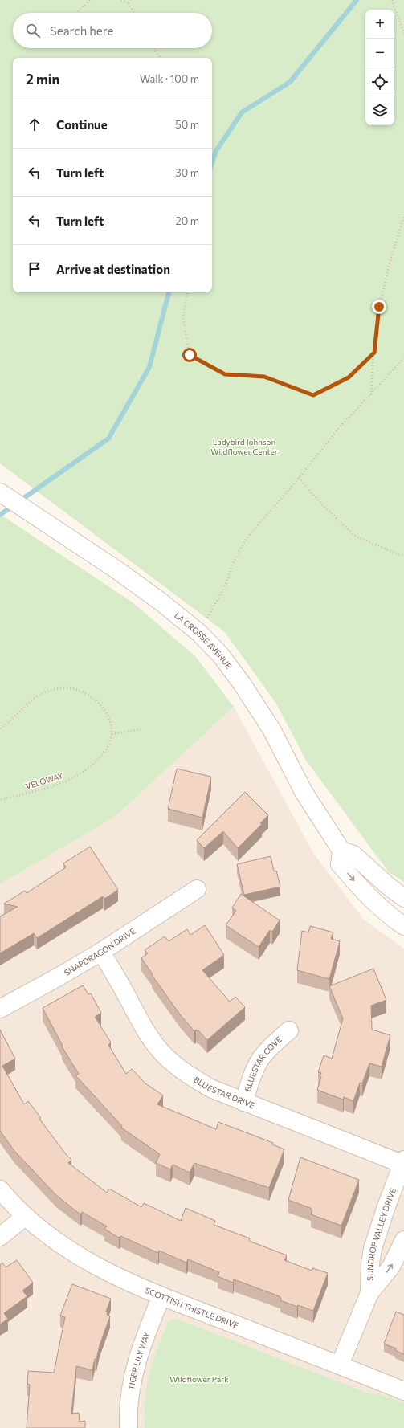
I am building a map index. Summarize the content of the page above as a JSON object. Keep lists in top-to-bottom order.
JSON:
{
  "streets": {
    "street": [
      "LA CROSSE AVENUE",
      "SNAPDRAGON DRIVE",
      "BLUESTAR COVE",
      "BLUESTAR DRIVE",
      "SUNDROP VALLEY DRIVE",
      "SCOTTISH THISTLE DRIVE",
      "TIGER LILY WAY"
    ],
    "path": ["VELOWAY"]
  },
  "crossings": [
    ["SNAPDRAGON DRIVE", "BLUESTAR DRIVE"],
    ["BLUESTAR COVE", "BLUESTAR DRIVE"],
    ["BLUESTAR DRIVE", "SUNDROP VALLEY DRIVE"],
    ["SUNDROP VALLEY DRIVE", "SCOTTISH THISTLE DRIVE"],
    ["SCOTTISH THISTLE DRIVE", "TIGER LILY WAY"]
  ],
  "parks": ["Ladybird Johnson Wildflower Center", "Wildflower Park"],
  "page": {
    "map_buttons": ["+", "−"],
    "search": "Search here",
    "heading": ["2 min", "Walk · 100 m"],
    "list": [
      ["Continue", "50 m"],
      ["Turn left", "30 m"],
      ["Turn left", "20 m"],
      "Arrive at destination"
    ]
  }
}
